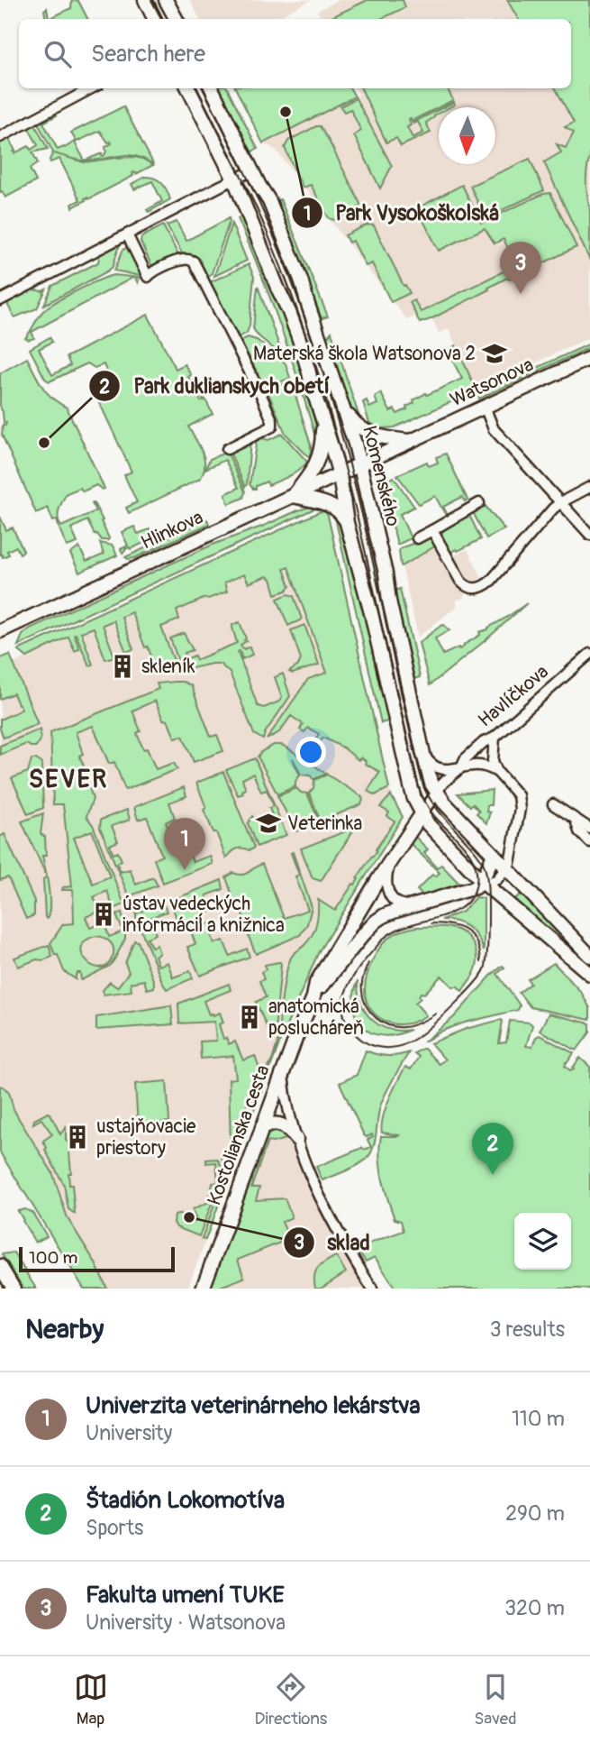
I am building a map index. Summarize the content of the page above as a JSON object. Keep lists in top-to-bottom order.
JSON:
{
  "streets": {
    "street": [
      "Watsonova",
      "Komenského",
      "Hlinkova",
      "Havlíčkova",
      "Kostolianska cesta"
    ]
  },
  "crossings": [
    ["Watsonova", "Komenského"],
    ["Watsonova", "Hlinkova"],
    ["Komenského", "Hlinkova"],
    ["Komenského", "Havlíčkova"],
    ["Havlíčkova", "Kostolianska cesta"]
  ],
  "districts": ["SEVER"],
  "places": {
    "other": ["Park Vysokoškolská", "Park duklianskych obetí", "sklad"],
    "school or university": ["Materská škola Watsonova 2", "Veterinka"],
    "building": [
      "skleník",
      "ústav vedeckých informáciĺ a knižnica",
      "anatomická poslucháreň",
      "ustajňovacie priestory"
    ]
  },
  "scale_bar": "100 m",
  "north": "bottom",
  "page": {
    "search": "Search here",
    "pins": ["3", "1", "2"],
    "scale": "100 m",
    "heading": ["Nearby", "3 results"],
    "list": [
      {
        "mark": "1",
        "name": "Univerzita veterinárneho lekárstva",
        "note": "University",
        "value": "110 m"
      },
      {
        "mark": "2",
        "name": "Štadión Lokomotíva",
        "note": "Sports",
        "value": "290 m"
      },
      {
        "mark": "3",
        "name": "Fakulta umení TUKE",
        "note": "University · Watsonova",
        "value": "320 m"
      }
    ],
    "nav": ["Map", "Directions", "Saved"]
  }
}
